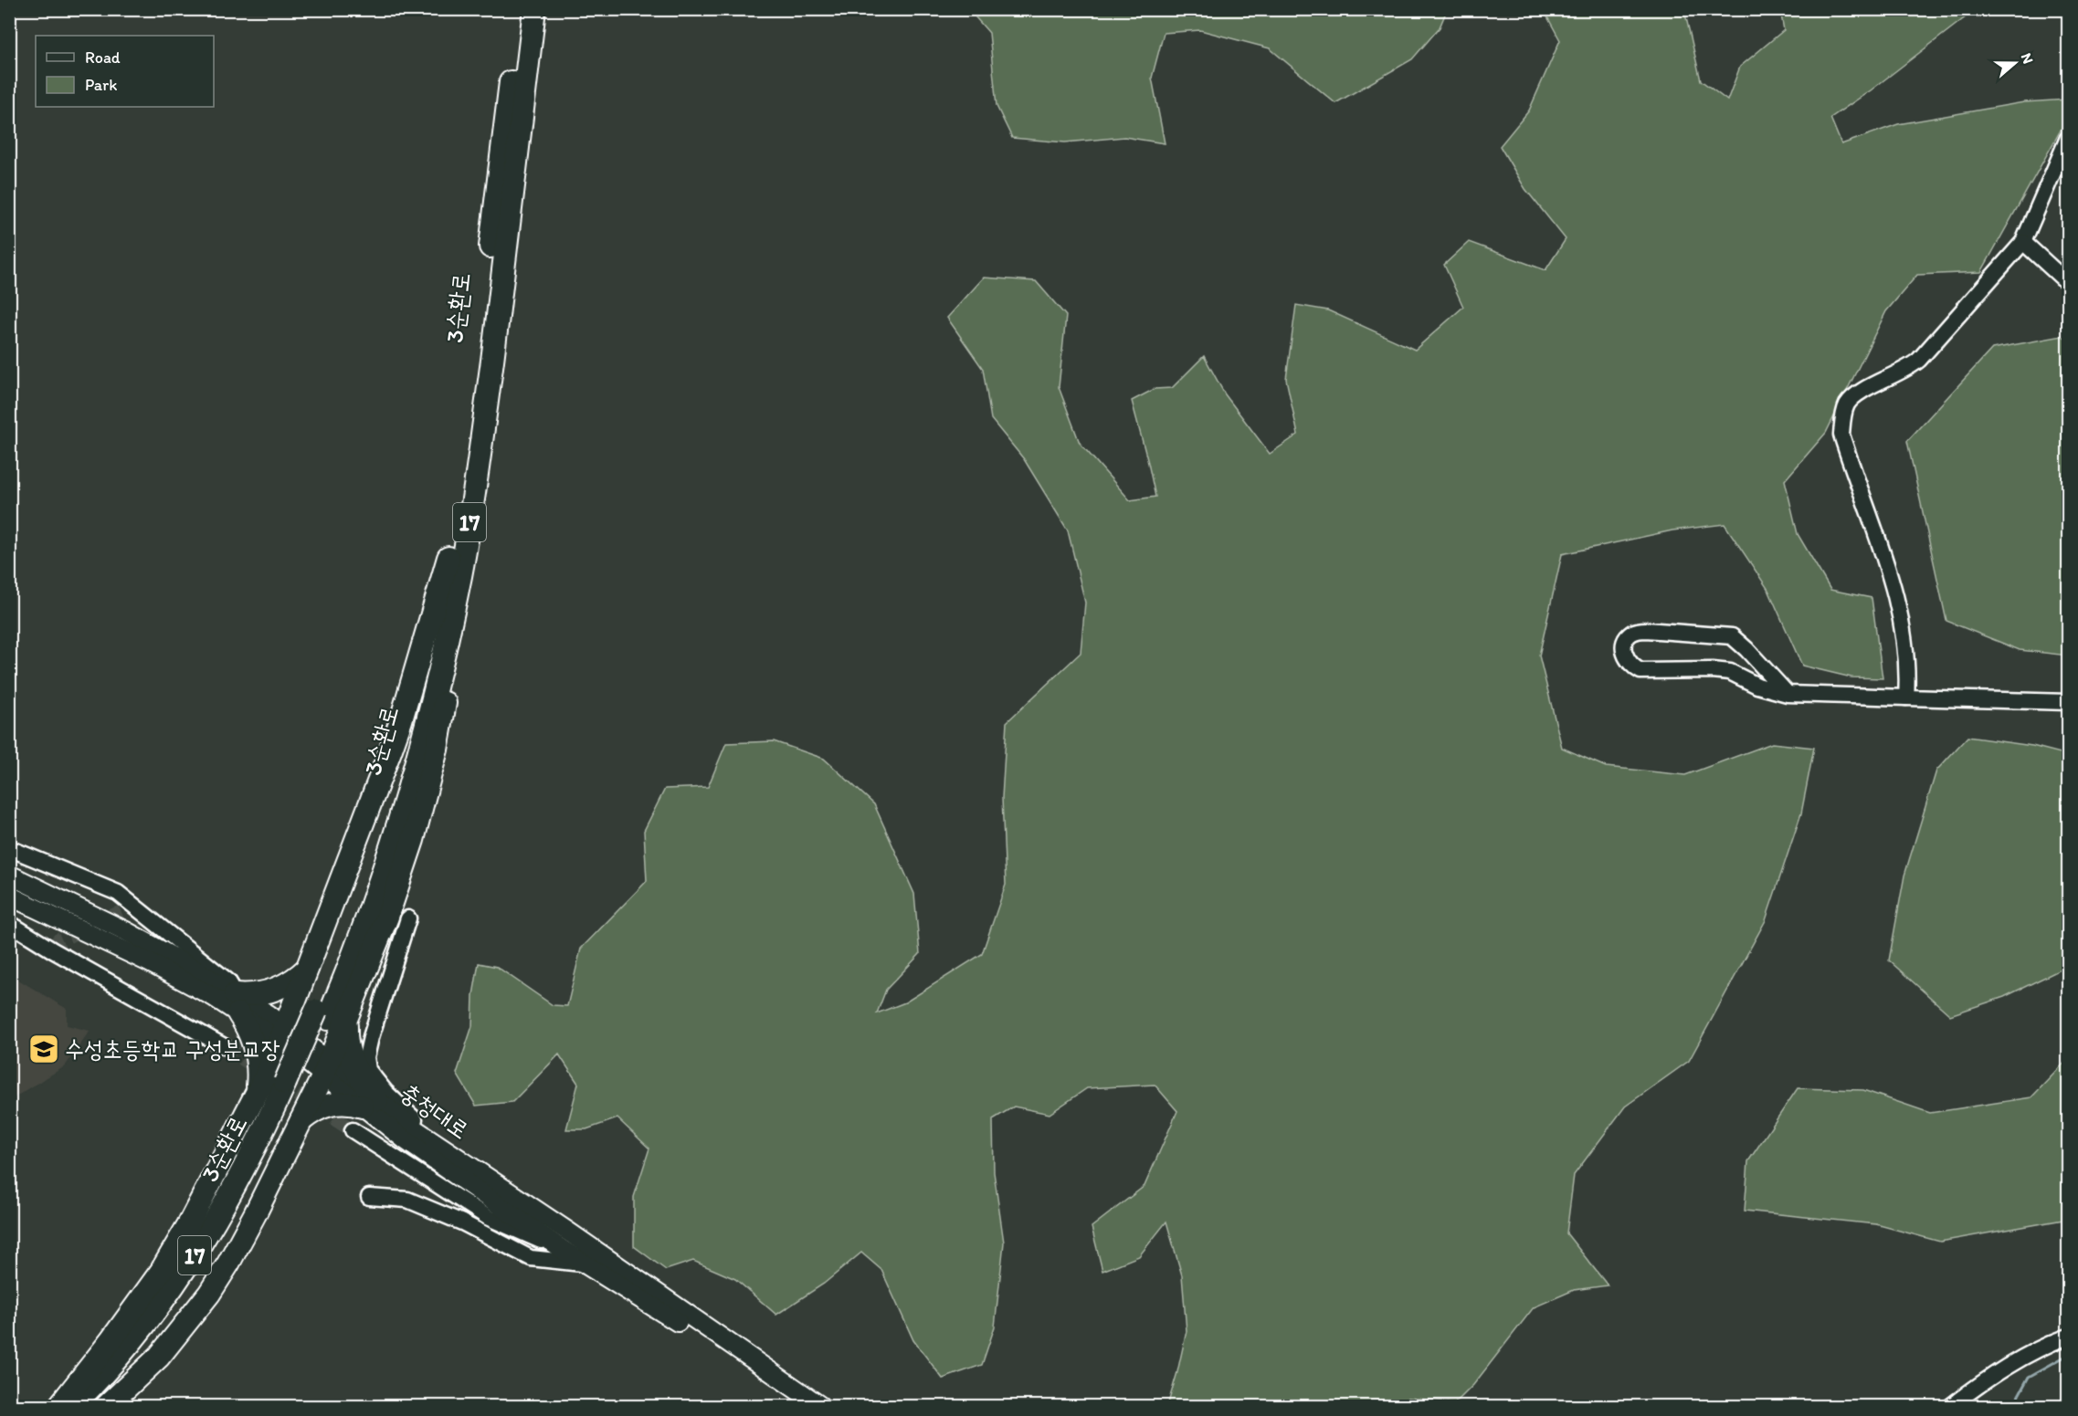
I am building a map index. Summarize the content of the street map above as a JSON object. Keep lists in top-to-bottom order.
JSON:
{
  "streets": {
    "highway": ["3순환로", "17"],
    "main road": ["충청대로"]
  },
  "places": {
    "school or university": ["수성초등학교 구성분교장"]
  },
  "legend": ["Road", "Park"],
  "north": "right"
}
